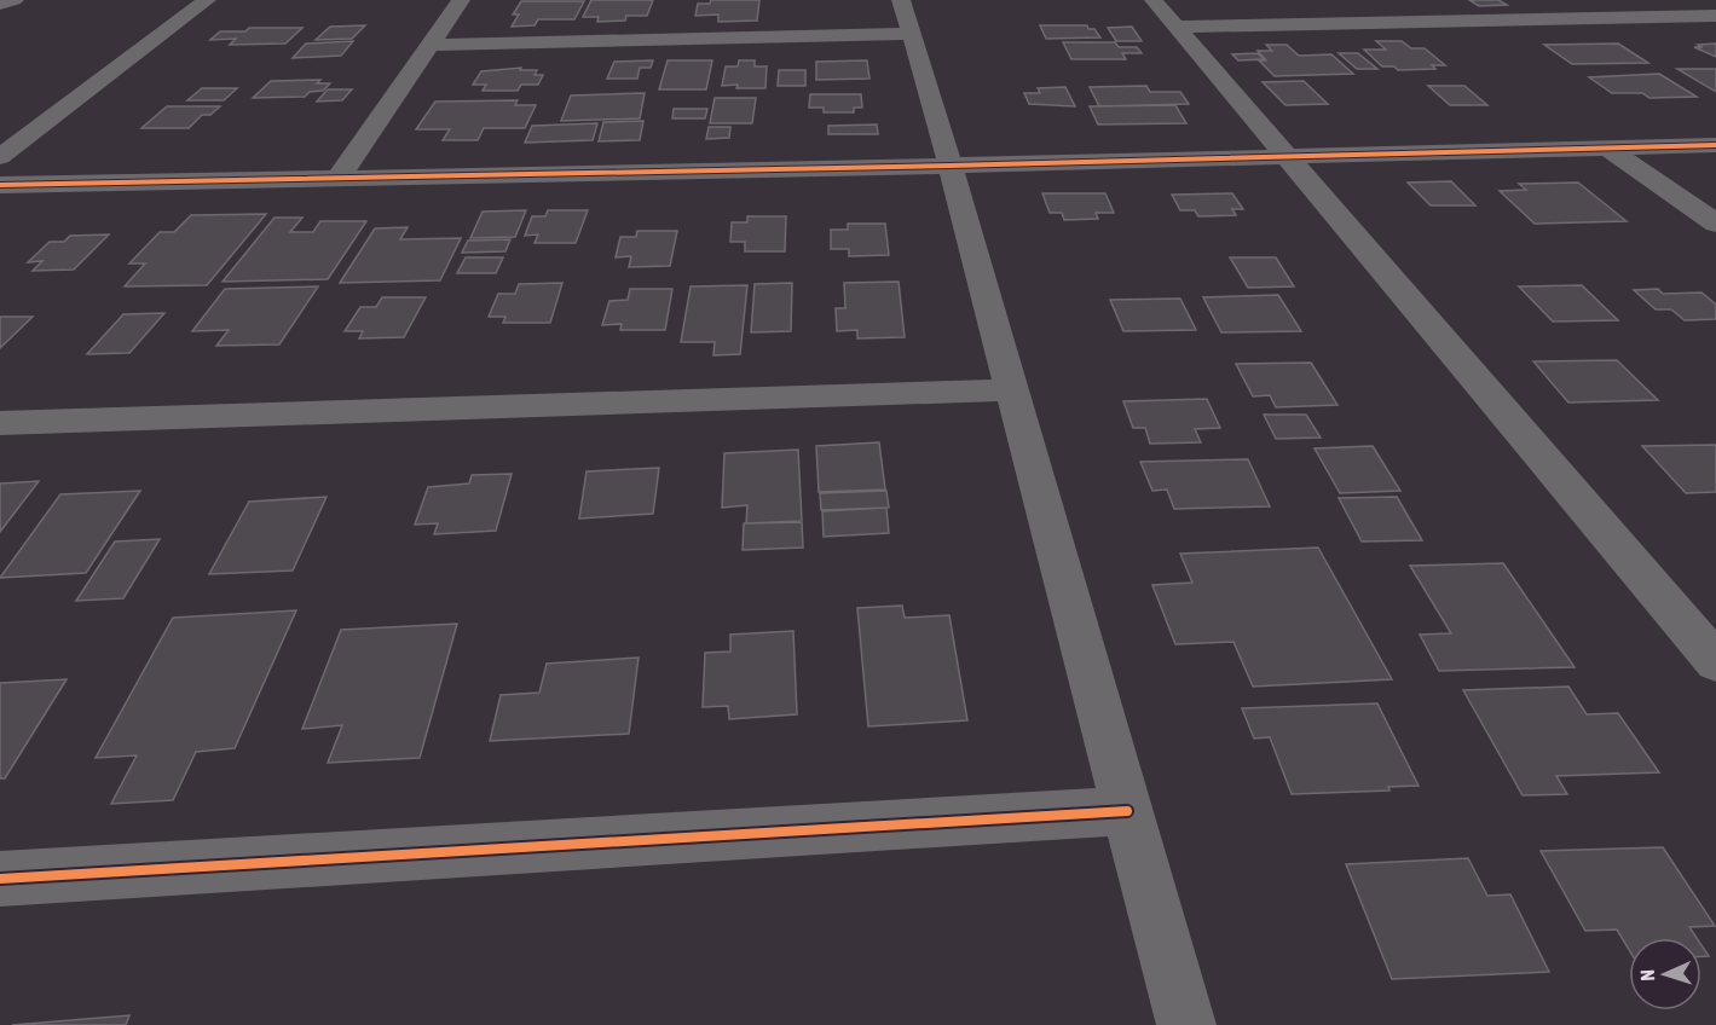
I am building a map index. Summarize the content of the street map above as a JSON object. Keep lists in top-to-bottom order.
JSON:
{
  "north": "left"
}
